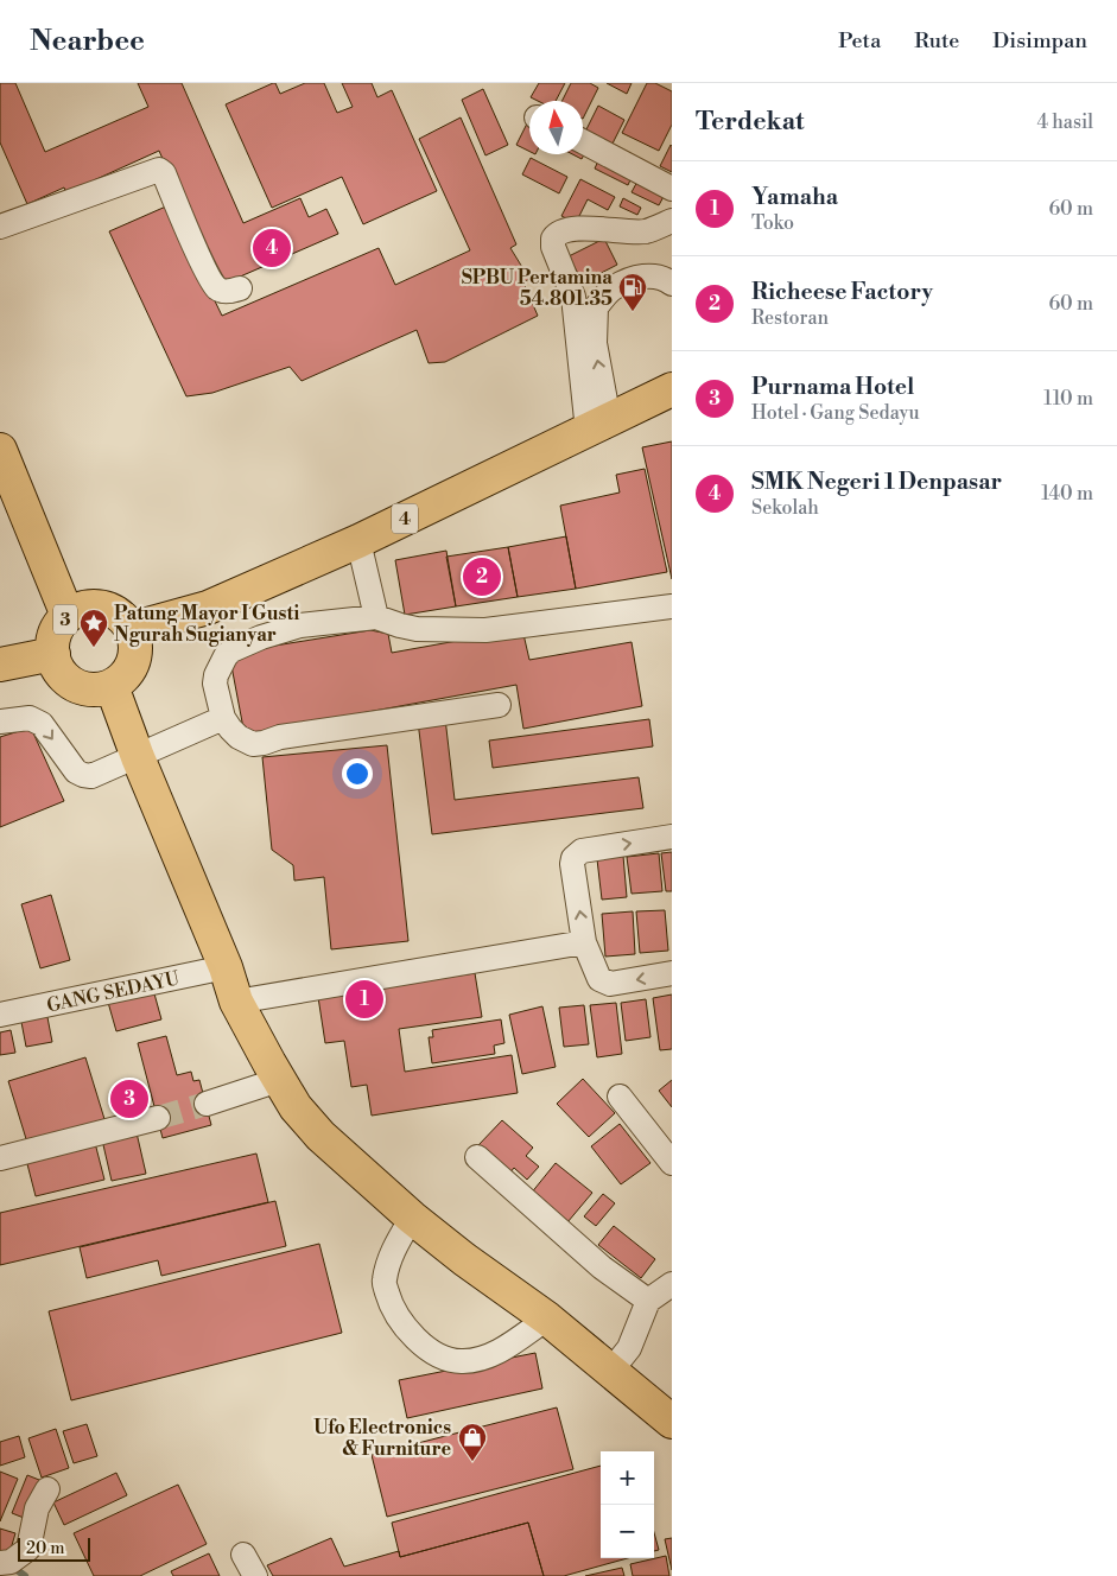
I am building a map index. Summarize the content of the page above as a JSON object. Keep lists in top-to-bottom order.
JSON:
{
  "streets": {
    "highway": ["4", "3"],
    "street": ["GANG SEDAYU"]
  },
  "crossings": [
    ["4", "3"]
  ],
  "places": {
    "fuel station": ["SPBU Pertamina 54.801.35"],
    "place": ["Patung Mayor I Gusti Ngurah Sugianyar"],
    "shop": ["Ufo Electronics & Furniture"]
  },
  "scale_bar": "20 m",
  "north": "top",
  "page": {
    "header": "Nearbee",
    "nav": ["Peta", "Rute", "Disimpan"],
    "heading": ["Terdekat", "4 hasil"],
    "list": [
      {
        "mark": "1",
        "name": "Yamaha",
        "note": "Toko",
        "value": "60 m"
      },
      {
        "mark": "2",
        "name": "Richeese Factory",
        "note": "Restoran",
        "value": "60 m"
      },
      {
        "mark": "3",
        "name": "Purnama Hotel",
        "note": "Hotel · Gang Sedayu",
        "value": "110 m"
      },
      {
        "mark": "4",
        "name": "SMK Negeri 1 Denpasar",
        "note": "Sekolah",
        "value": "140 m"
      }
    ],
    "pins": [
      "4",
      "2",
      "1",
      "3"
    ],
    "map_buttons": ["+", "−"],
    "scale": "20 m"
  }
}
